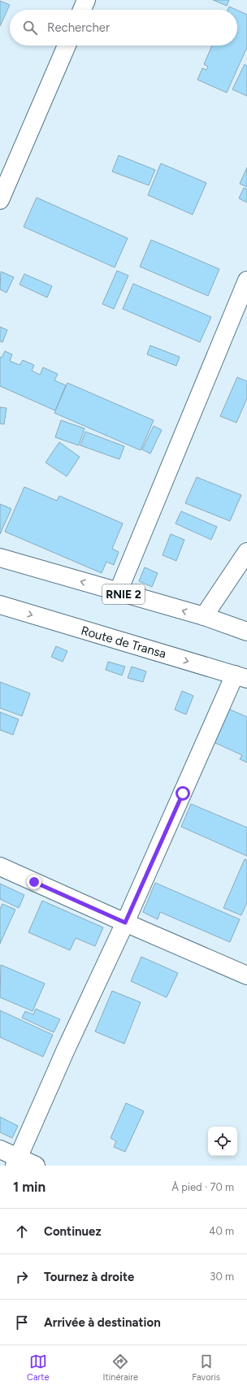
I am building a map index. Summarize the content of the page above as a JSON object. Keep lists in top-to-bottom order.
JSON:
{
  "streets": {
    "street": ["RNIE 2", "Route de Transa"]
  },
  "page": {
    "search": "Rechercher",
    "heading": ["1 min", "À pied · 70 m"],
    "list": [
      ["Continuez", "40 m"],
      ["Tournez à droite", "30 m"],
      "Arrivée à destination"
    ],
    "nav": ["Carte", "Itinéraire", "Favoris"]
  }
}
